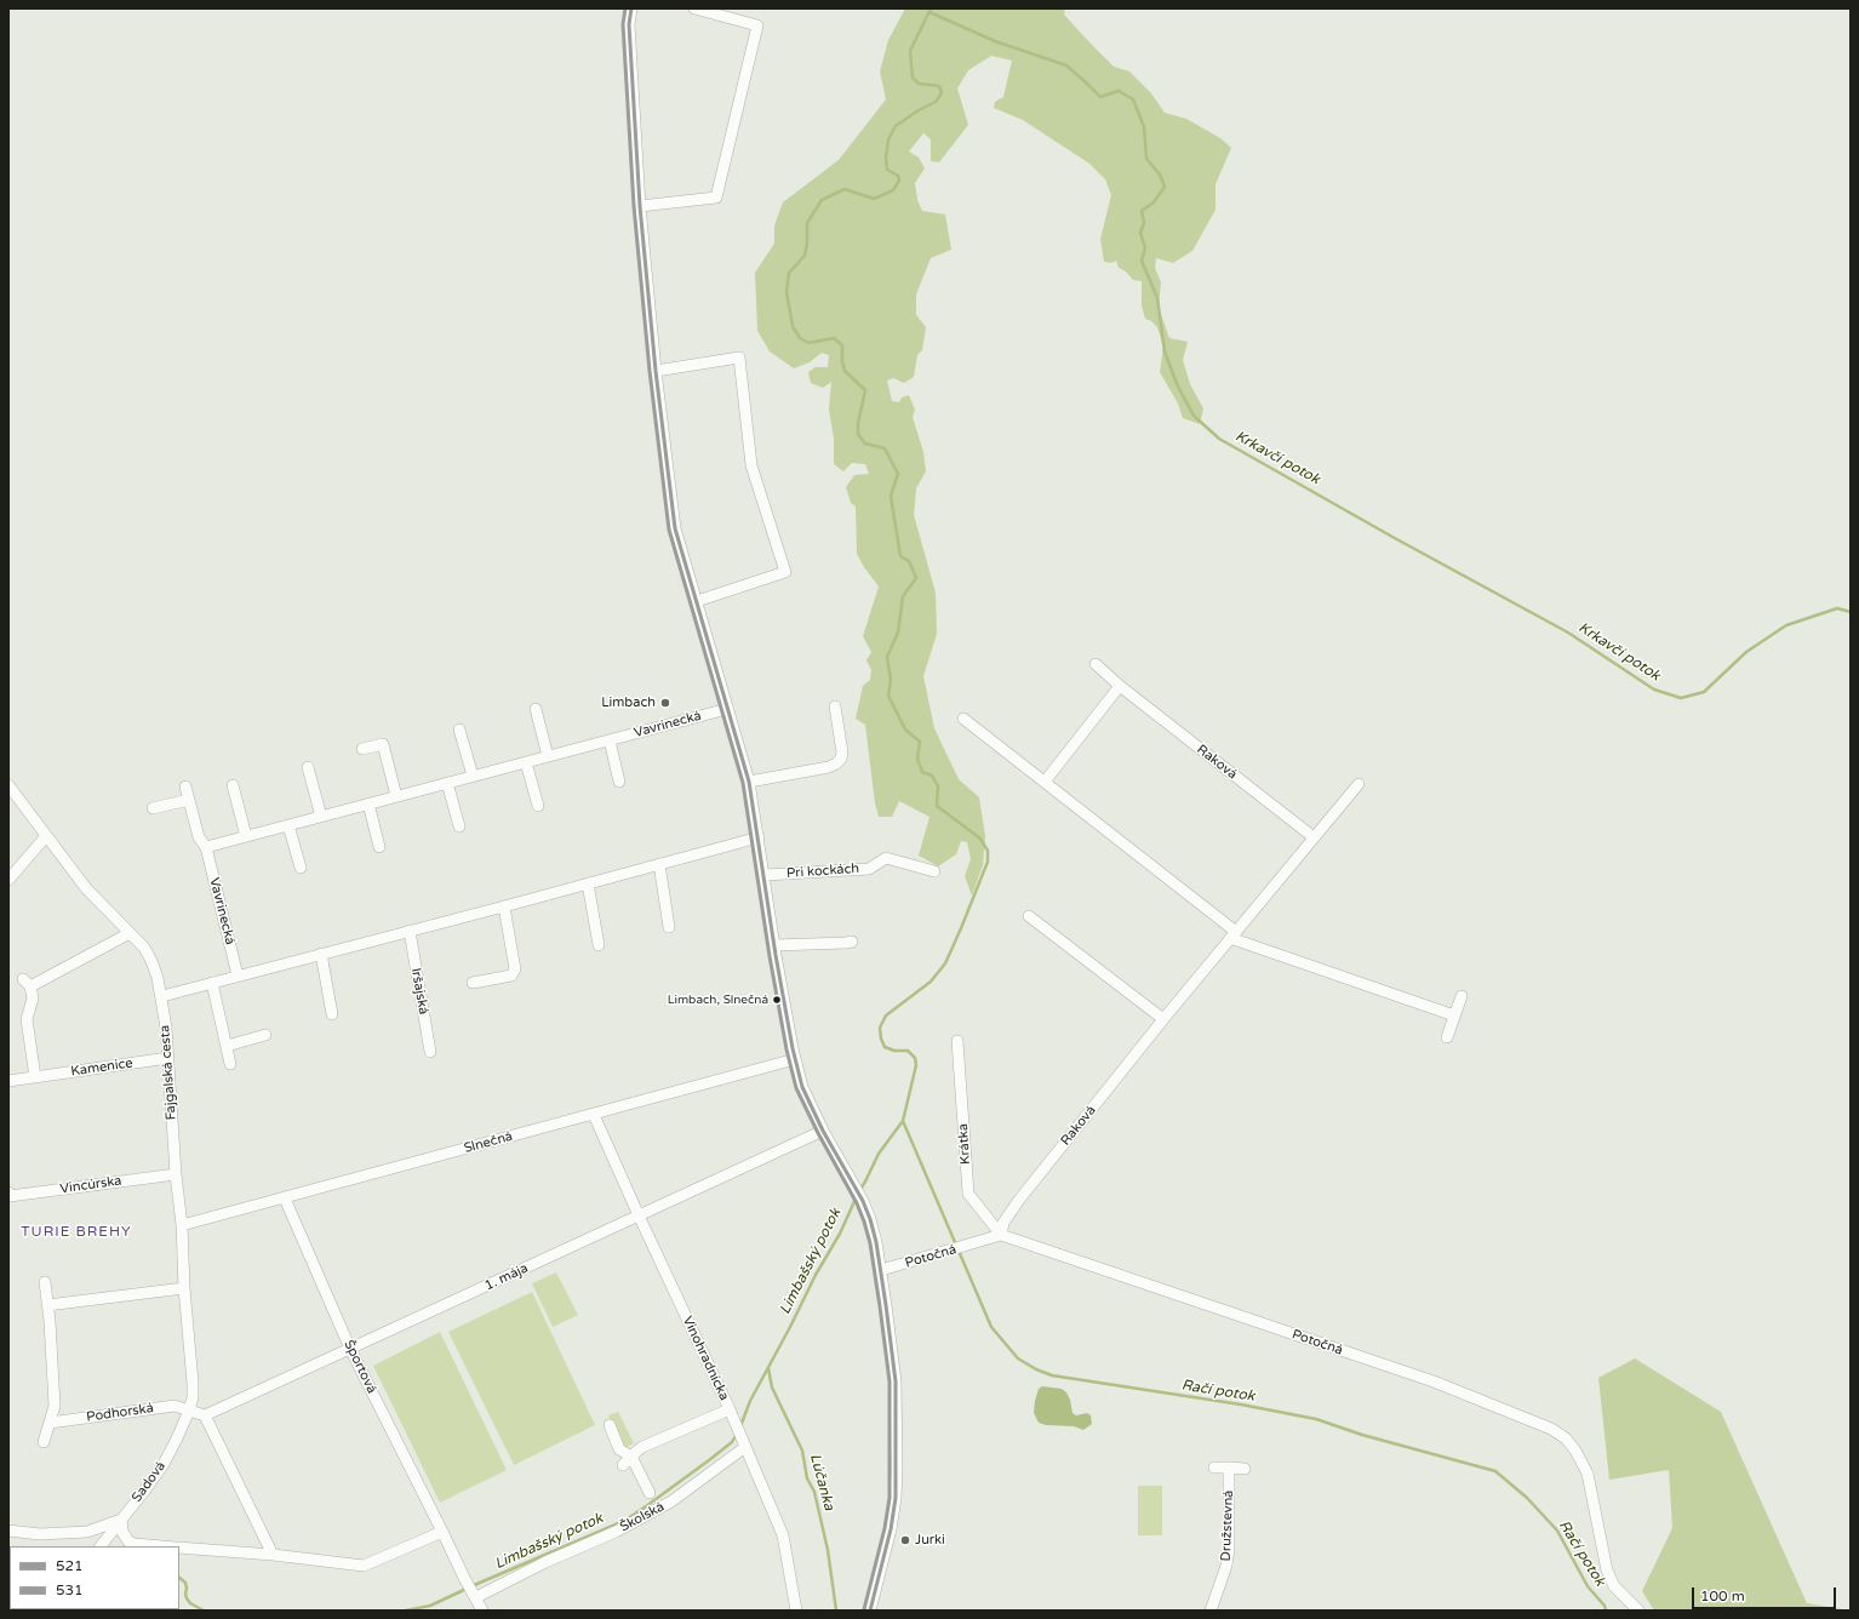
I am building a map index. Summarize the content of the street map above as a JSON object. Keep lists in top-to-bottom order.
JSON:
{
  "streets": {
    "street": [
      "Vavrinecká",
      "Raková",
      "Pri kockách",
      "Iršajská",
      "Kamenice",
      "Fajgalská cesta",
      "Slnečná",
      "Krátka",
      "Vincúrska",
      "Potočná",
      "1. mája",
      "Vinohradnícka",
      "Športová",
      "Podhorská",
      "Sadová",
      "Školská",
      "Družstevná"
    ]
  },
  "crossings": [
    ["Raková", "Krátka"],
    ["Raková", "Potočná"],
    ["Kamenice", "Fajgalská cesta"],
    ["Fajgalská cesta", "Slnečná"],
    ["Fajgalská cesta", "Vincúrska"],
    ["Fajgalská cesta", "Podhorská"],
    ["Fajgalská cesta", "Sadová"],
    ["Slnečná", "Vinohradnícka"],
    ["Slnečná", "Športová"],
    ["Krátka", "Potočná"],
    ["1. mája", "Vinohradnícka"],
    ["1. mája", "Športová"],
    ["Vinohradnícka", "Školská"],
    ["Športová", "Školská"],
    ["Podhorská", "Sadová"]
  ],
  "districts": ["TURIE BREHY"],
  "water": [
    "Krkavčí potok",
    "Limbašský potok",
    "Račí potok",
    "Lúčanka"
  ],
  "places": ["Limbach", "Limbach, Slnečná", "Jurki"],
  "lines": ["transit line 521", "transit line 531"],
  "legend": ["521", "531"],
  "scale_bar": "100 m"
}
